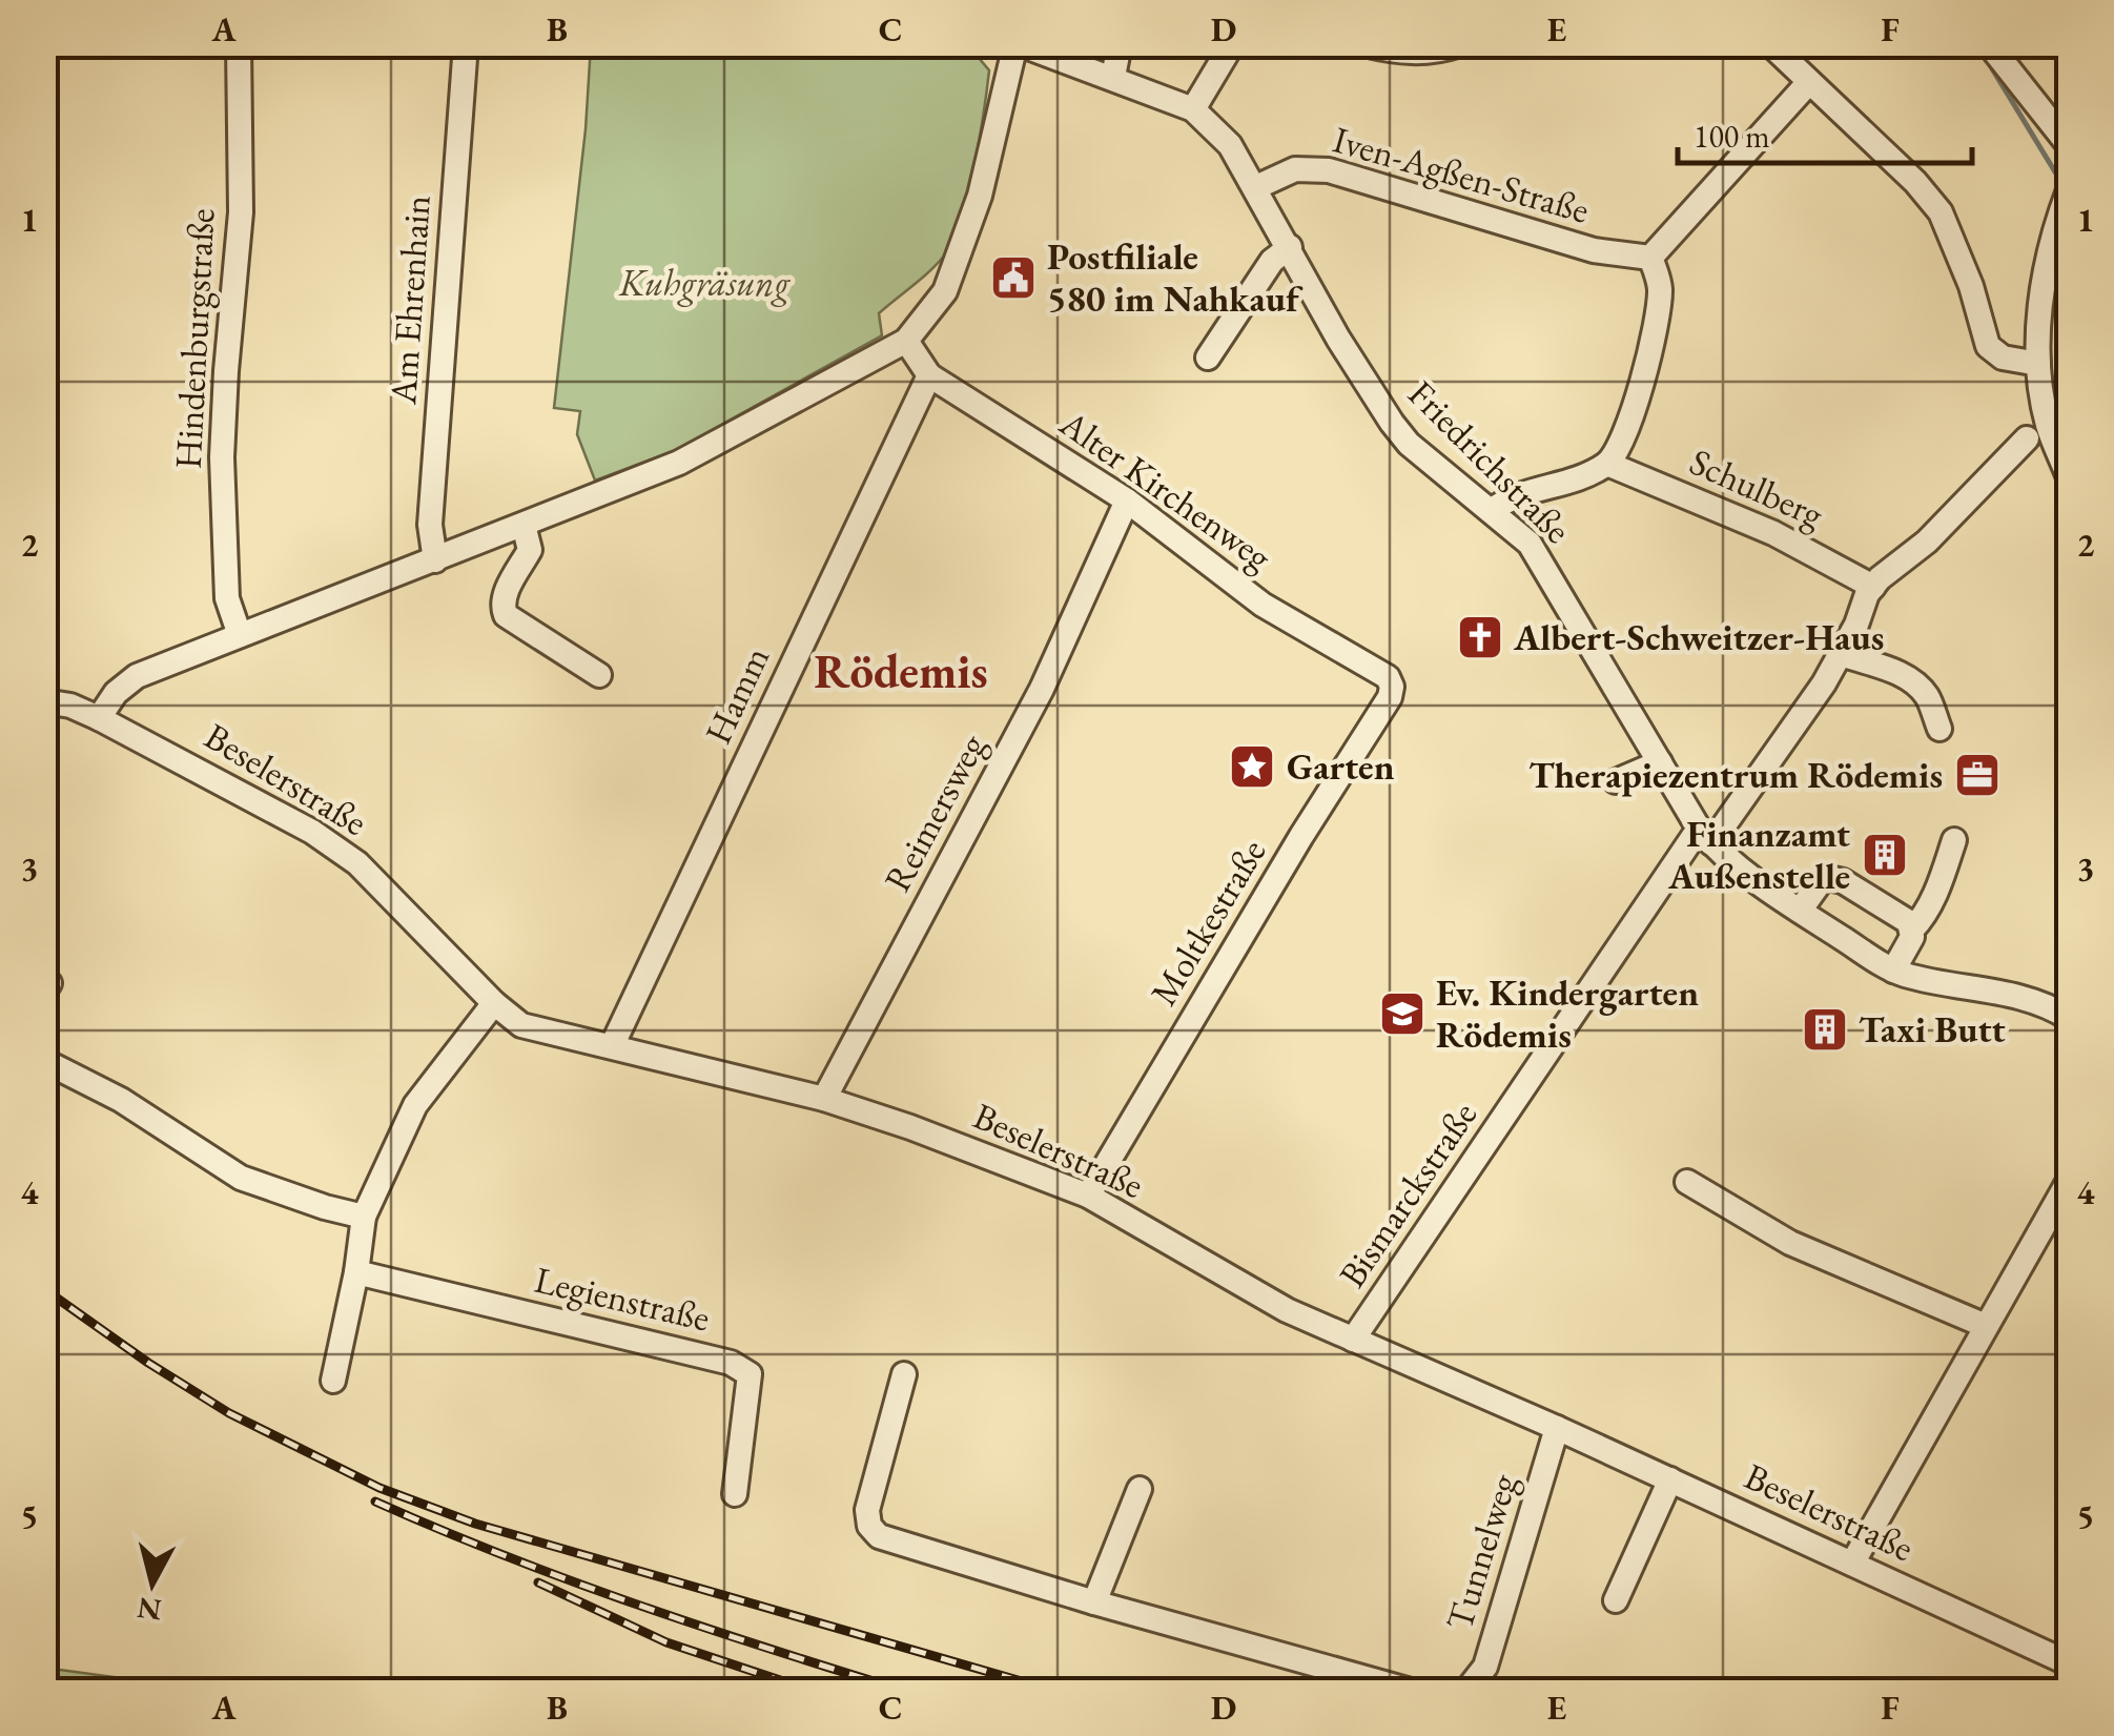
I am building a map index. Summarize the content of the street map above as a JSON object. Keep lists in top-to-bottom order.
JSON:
{
  "streets": {
    "street": [
      "Iven-Agßen-Straße",
      "Am Ehrenhain",
      "Hindenburgstraße",
      "Friedrichstraße",
      "Schulberg",
      "Alter Kirchenweg",
      "Hamm",
      "Beselerstraße",
      "Reimersweg",
      "Moltkestraße",
      "Bismarckstraße",
      "Legienstraße",
      "Tunnelweg"
    ]
  },
  "crossings": [
    ["Iven-Agßen-Straße", "Friedrichstraße"],
    ["Friedrichstraße", "Bismarckstraße"],
    ["Alter Kirchenweg", "Hamm"],
    ["Alter Kirchenweg", "Reimersweg"],
    ["Alter Kirchenweg", "Moltkestraße"],
    ["Hamm", "Beselerstraße"],
    ["Beselerstraße", "Reimersweg"],
    ["Beselerstraße", "Moltkestraße"],
    ["Beselerstraße", "Bismarckstraße"],
    ["Beselerstraße", "Tunnelweg"]
  ],
  "districts": ["Rödemis"],
  "parks": ["Kuhgräsung"],
  "places": {
    "public building": ["Postfiliale 580 im Nahkauf"],
    "church": ["Albert-Schweitzer-Haus"],
    "place": ["Garten"],
    "office": ["Therapiezentrum Rödemis"],
    "building": ["Finanzamt Außenstelle", "Taxi Butt"],
    "school or university": ["Ev. Kindergarten Rödemis"]
  },
  "scale_bar": "100 m",
  "north": "bottom",
  "grid": {
    "columns": [
      "A",
      "B",
      "C",
      "D",
      "E",
      "F"
    ],
    "rows": [
      "1",
      "2",
      "3",
      "4",
      "5"
    ]
  }
}
